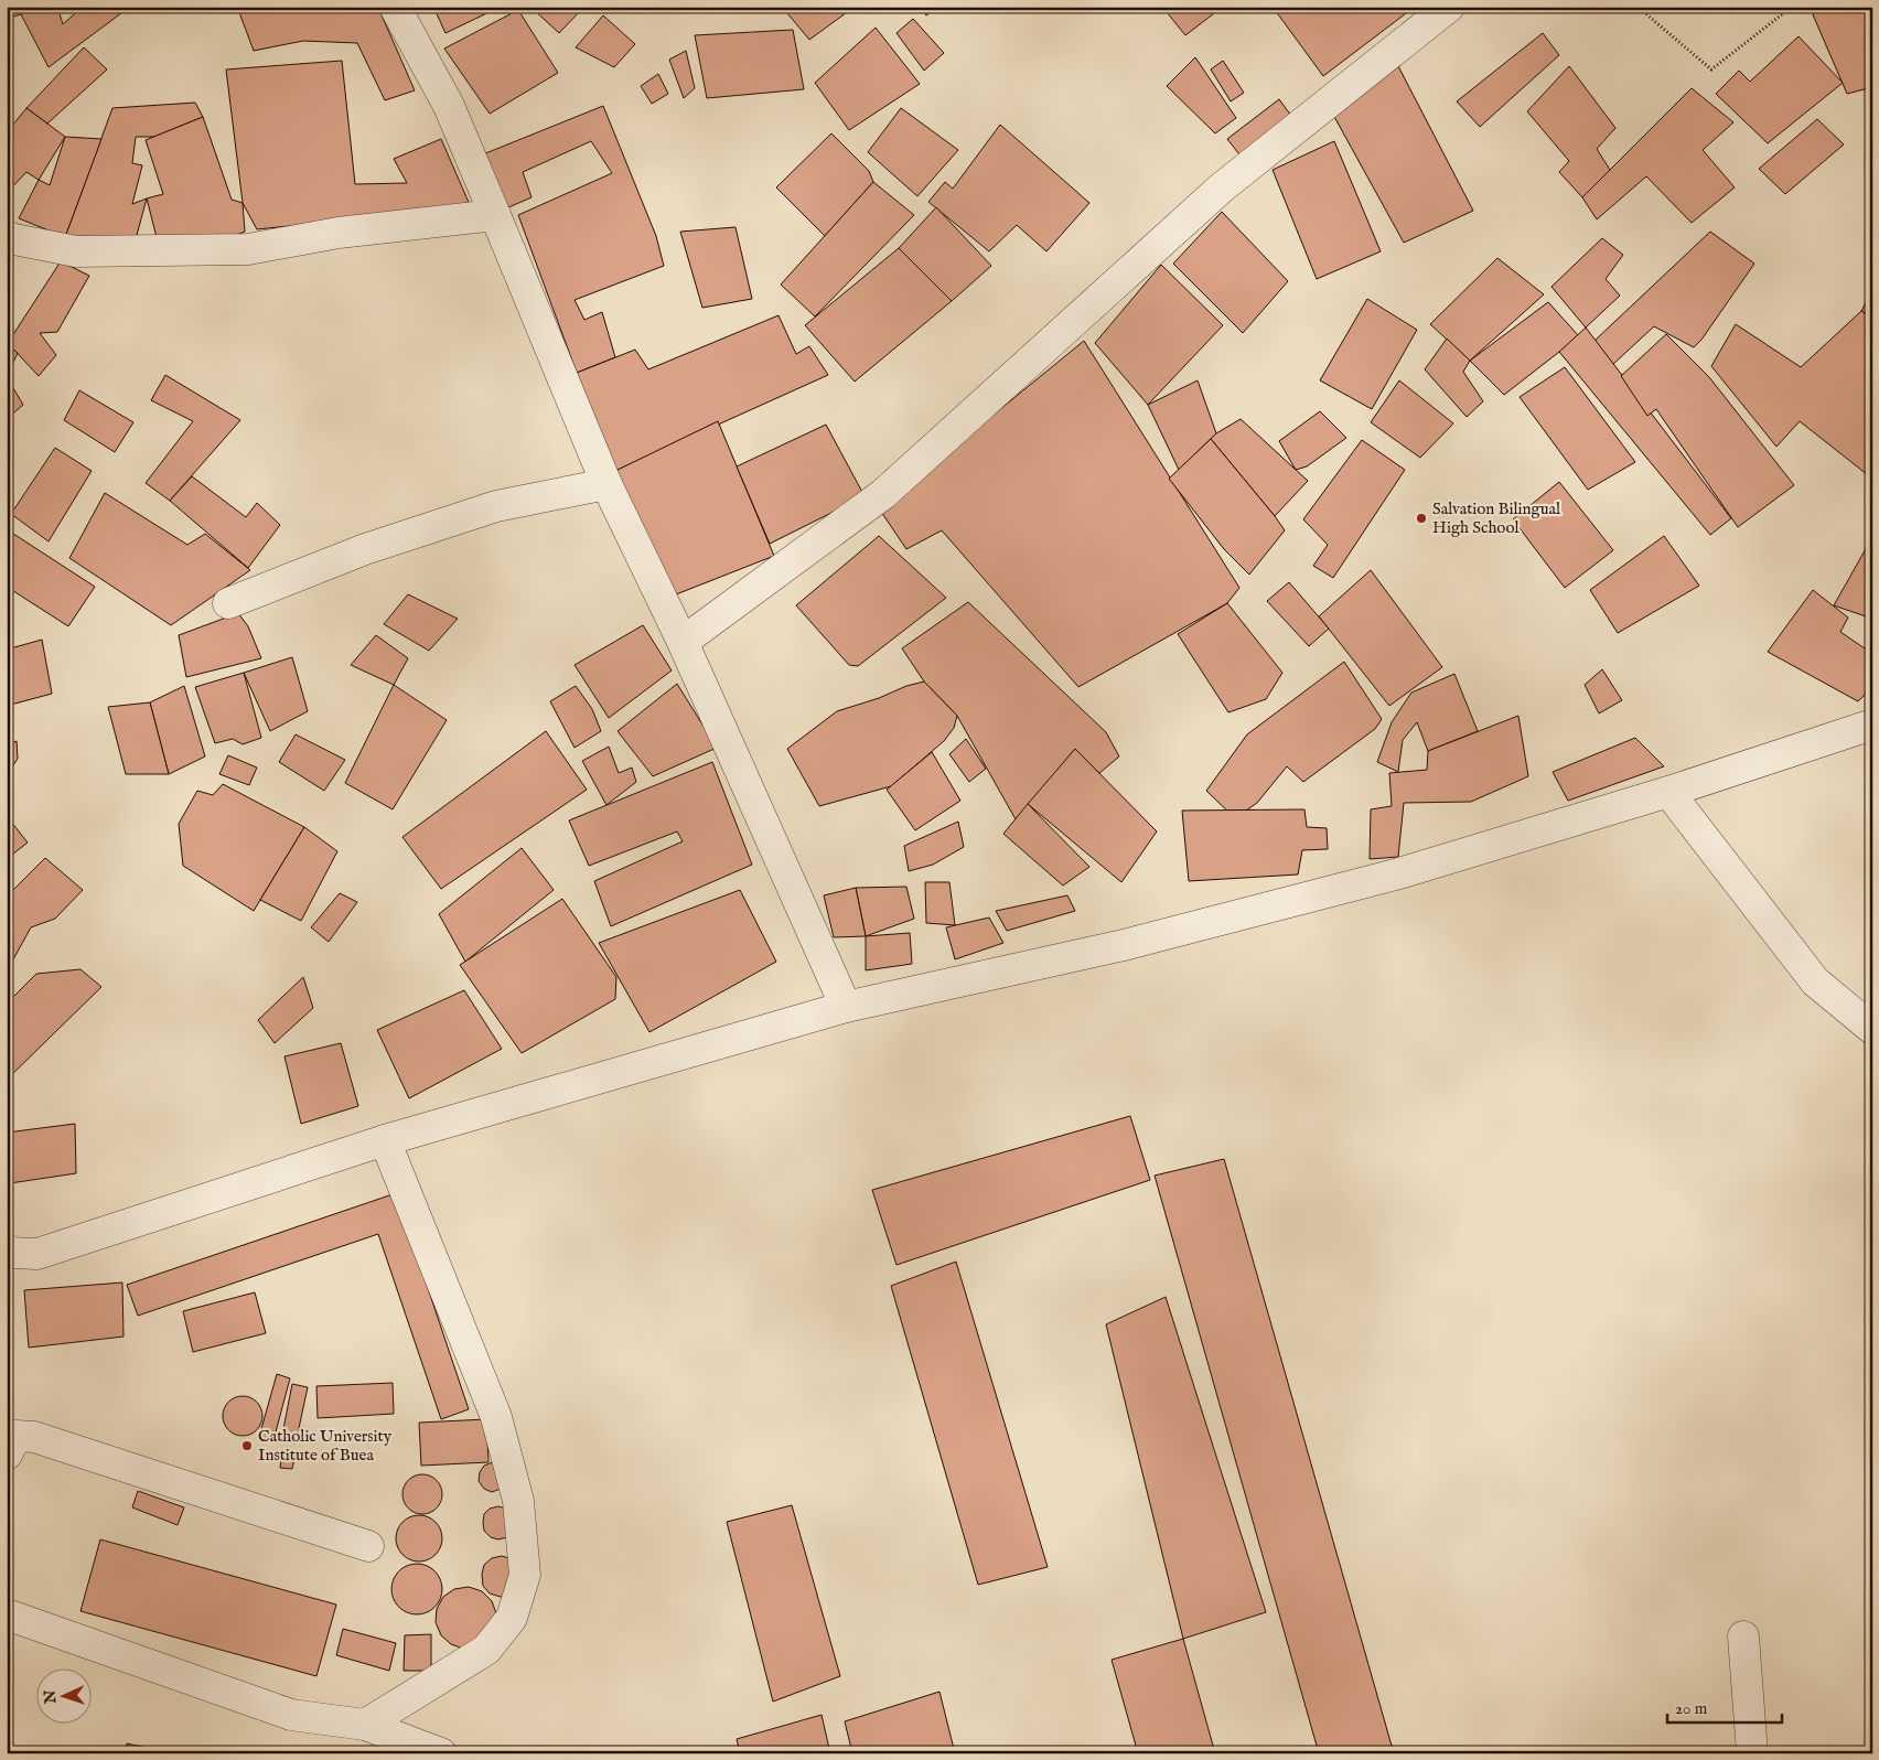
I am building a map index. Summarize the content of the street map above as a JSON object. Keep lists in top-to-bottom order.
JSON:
{
  "places": ["Salvation Bilingual High School", "Catholic University Institute of Buea"],
  "scale_bar": "20 m",
  "north": "left"
}
